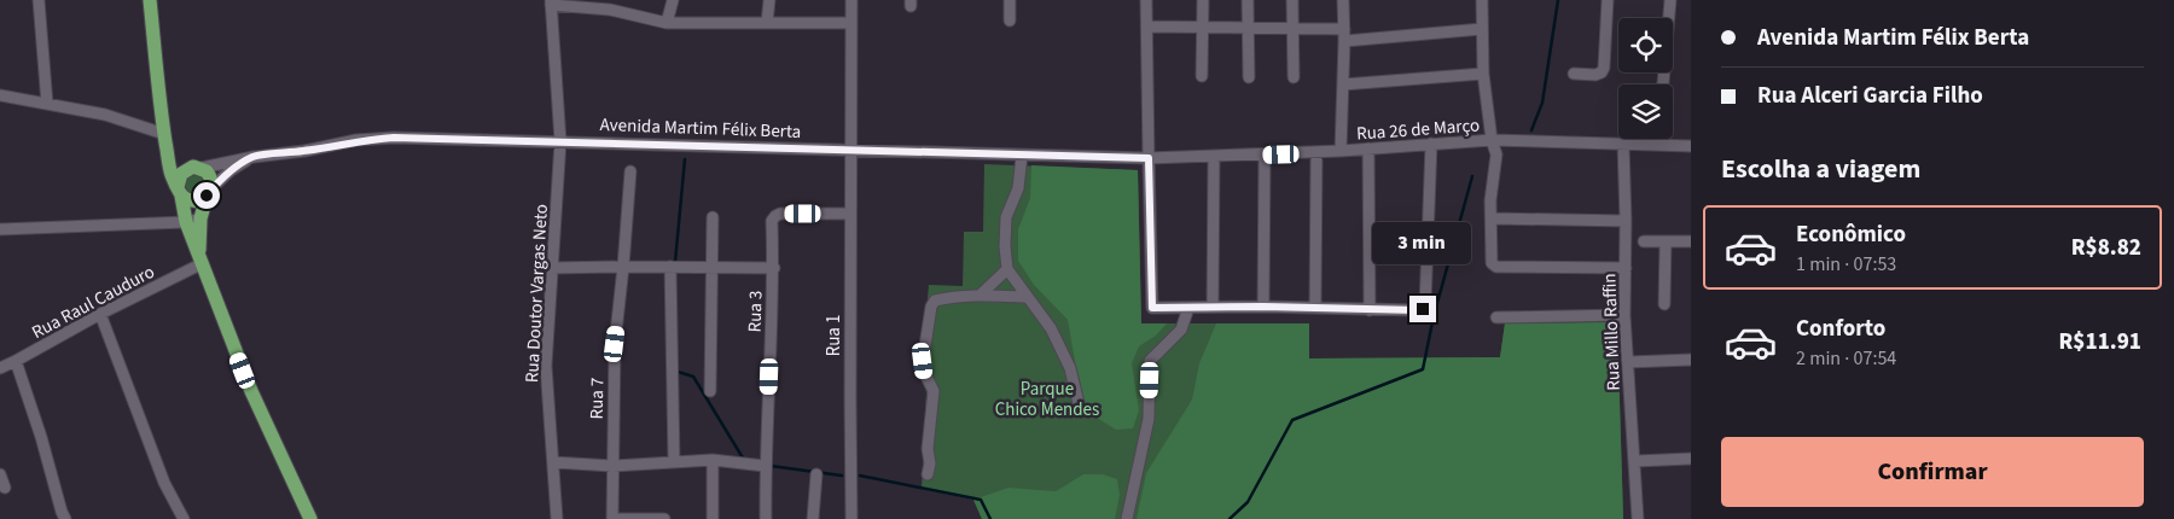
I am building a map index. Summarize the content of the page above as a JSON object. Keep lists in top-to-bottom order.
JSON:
{
  "streets": {
    "street": [
      "Avenida Martim Félix Berta",
      "Rua 26 de Março",
      "Rua Doutor Vargas Neto",
      "Rua Raul Cauduro",
      "Rua 3",
      "Rua Millo Raffin",
      "Rua 1",
      "Rua 7"
    ]
  },
  "crossings": [
    ["Avenida Martim Félix Berta", "Rua 26 de Março"],
    ["Avenida Martim Félix Berta", "Rua Doutor Vargas Neto"],
    ["Avenida Martim Félix Berta", "Rua 1"],
    ["Rua 26 de Março", "Rua Millo Raffin"],
    ["Rua 3", "Rua 1"]
  ],
  "parks": ["Parque Chico Mendes"],
  "page": {
    "banner": ["Avenida Martim Félix Berta", "Rua Alceri Garcia Filho"],
    "heading": "Escolha a viagem",
    "list": [
      {
        "name": "Econômico",
        "note": "1 min · 07:53",
        "value": "R$8.82"
      },
      {
        "name": "Conforto",
        "note": "2 min · 07:54",
        "value": "R$11.91"
      }
    ],
    "bubble": "3 min",
    "buttons": "Confirmar"
  }
}
